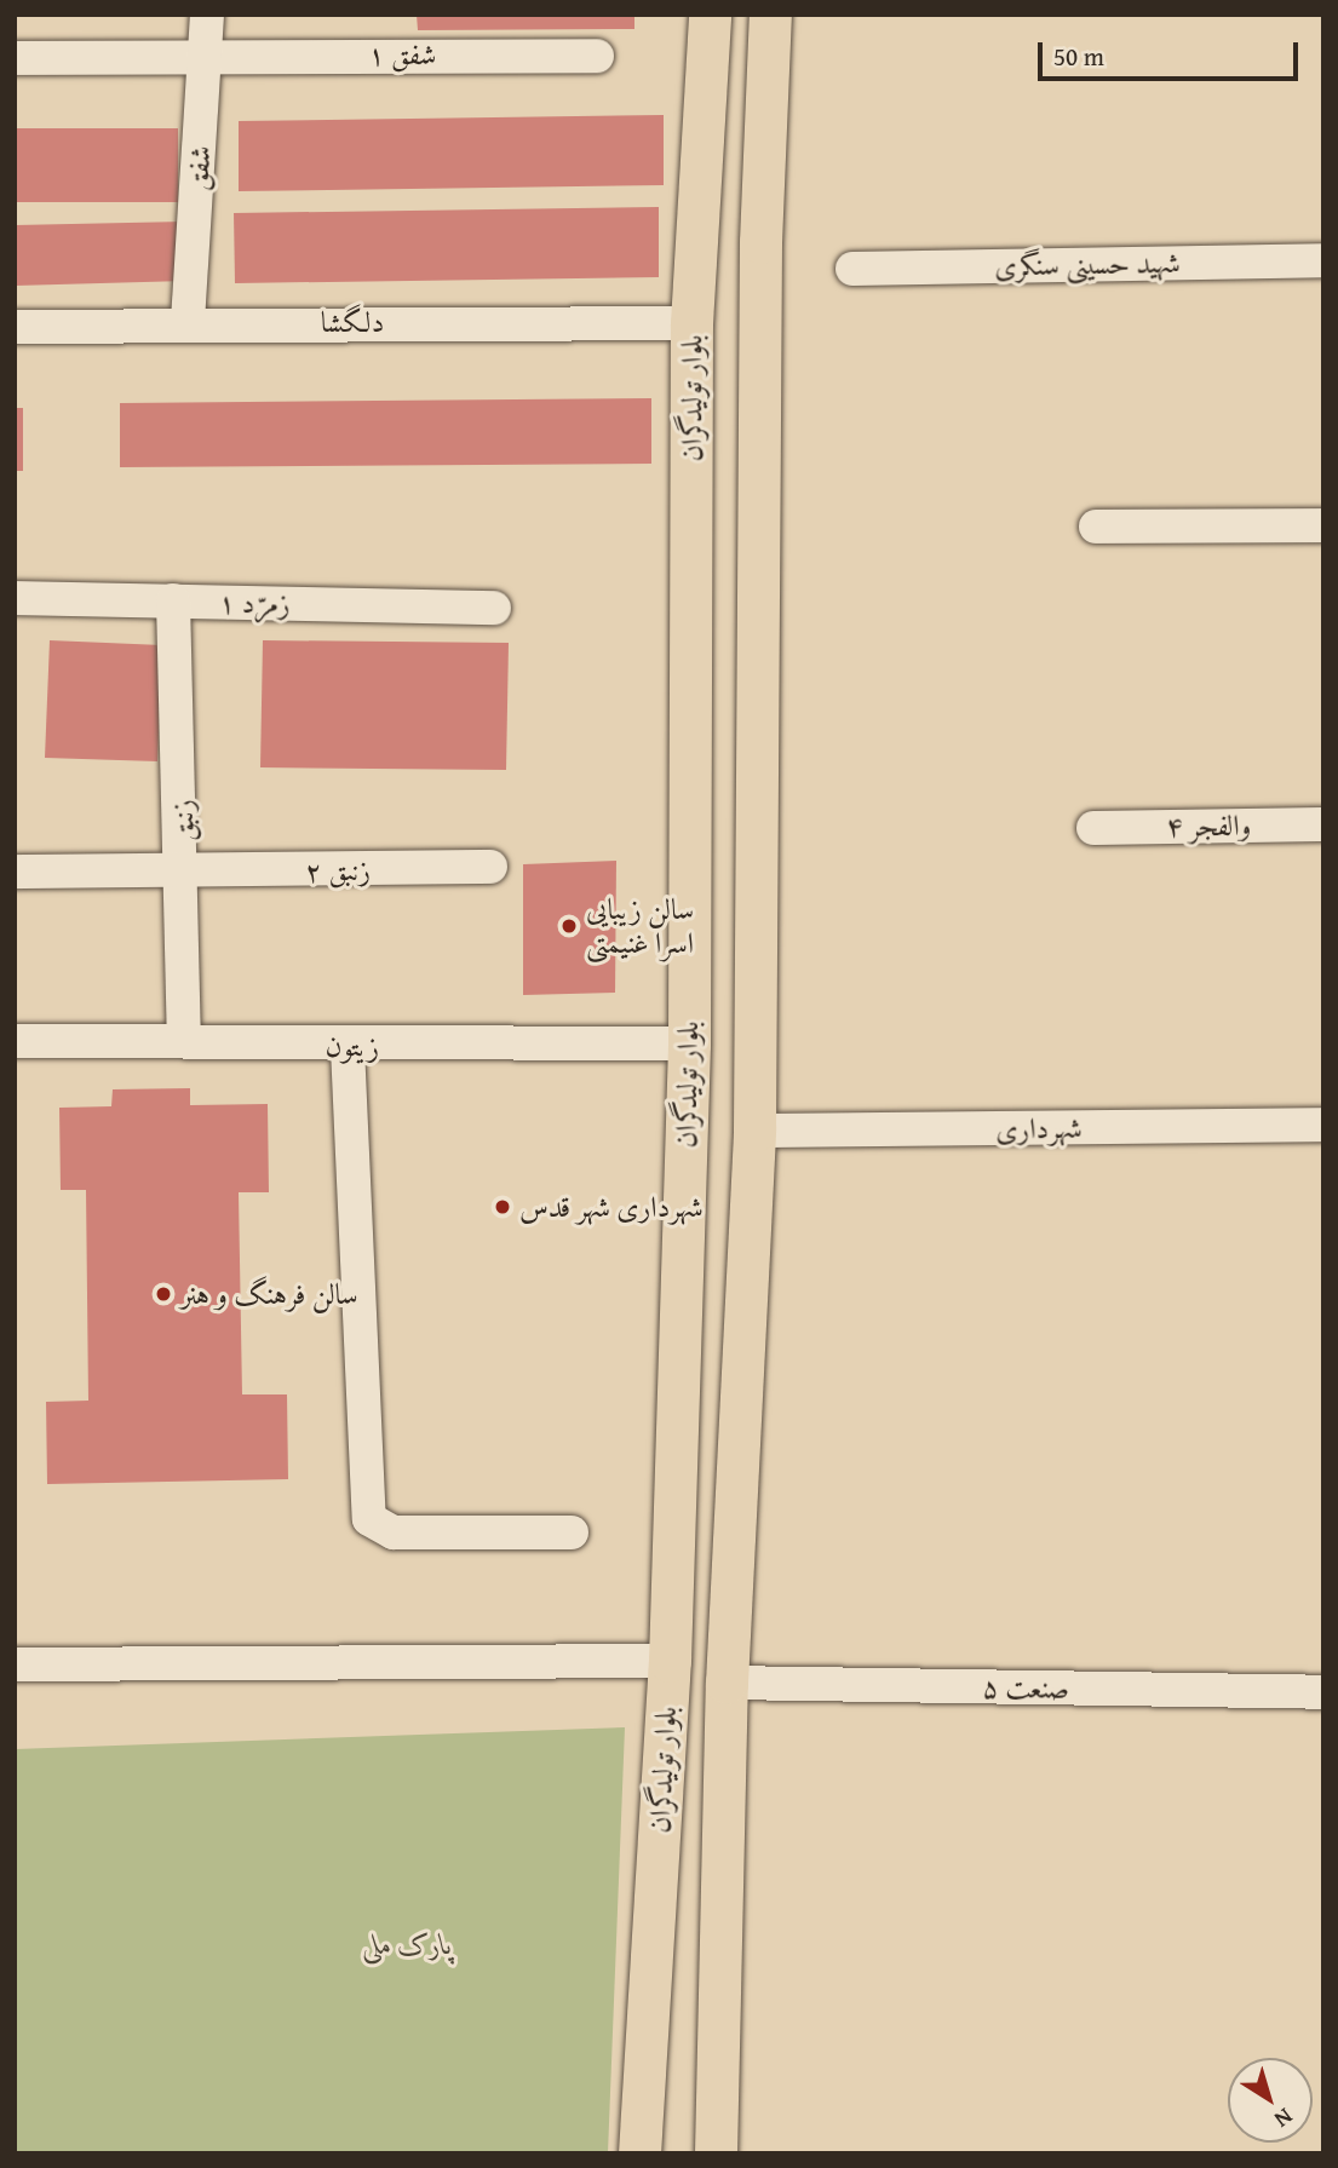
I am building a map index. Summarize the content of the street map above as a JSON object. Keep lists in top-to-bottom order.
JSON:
{
  "streets": {
    "main road": ["بلوار تولیدگران"],
    "street": [
      "شفق ۱",
      "شفق",
      "شهید حسینی سنگری",
      "دلگشا",
      "زمرّد ۱",
      "زنبق",
      "والفجر ۴",
      "زنبق ۲",
      "زیتون",
      "شهرداری",
      "صنعت ۵"
    ]
  },
  "crossings": [
    ["شفق ۱", "شفق"],
    ["شفق", "دلگشا"],
    ["دلگشا", "بلوار تولیدگران"],
    ["بلوار تولیدگران", "زیتون"],
    ["بلوار تولیدگران", "شهرداری"],
    ["بلوار تولیدگران", "صنعت ۵"],
    ["زمرّد ۱", "زنبق"],
    ["زنبق", "زنبق ۲"],
    ["زنبق", "زیتون"]
  ],
  "parks": ["پارک ملی"],
  "places": ["سالن زیبایی اسرا غنیمتی", "شهرداری شهر قدس", "سالن فرهنگ و هنر"],
  "scale_bar": "50 m",
  "north": "bottom right"
}
